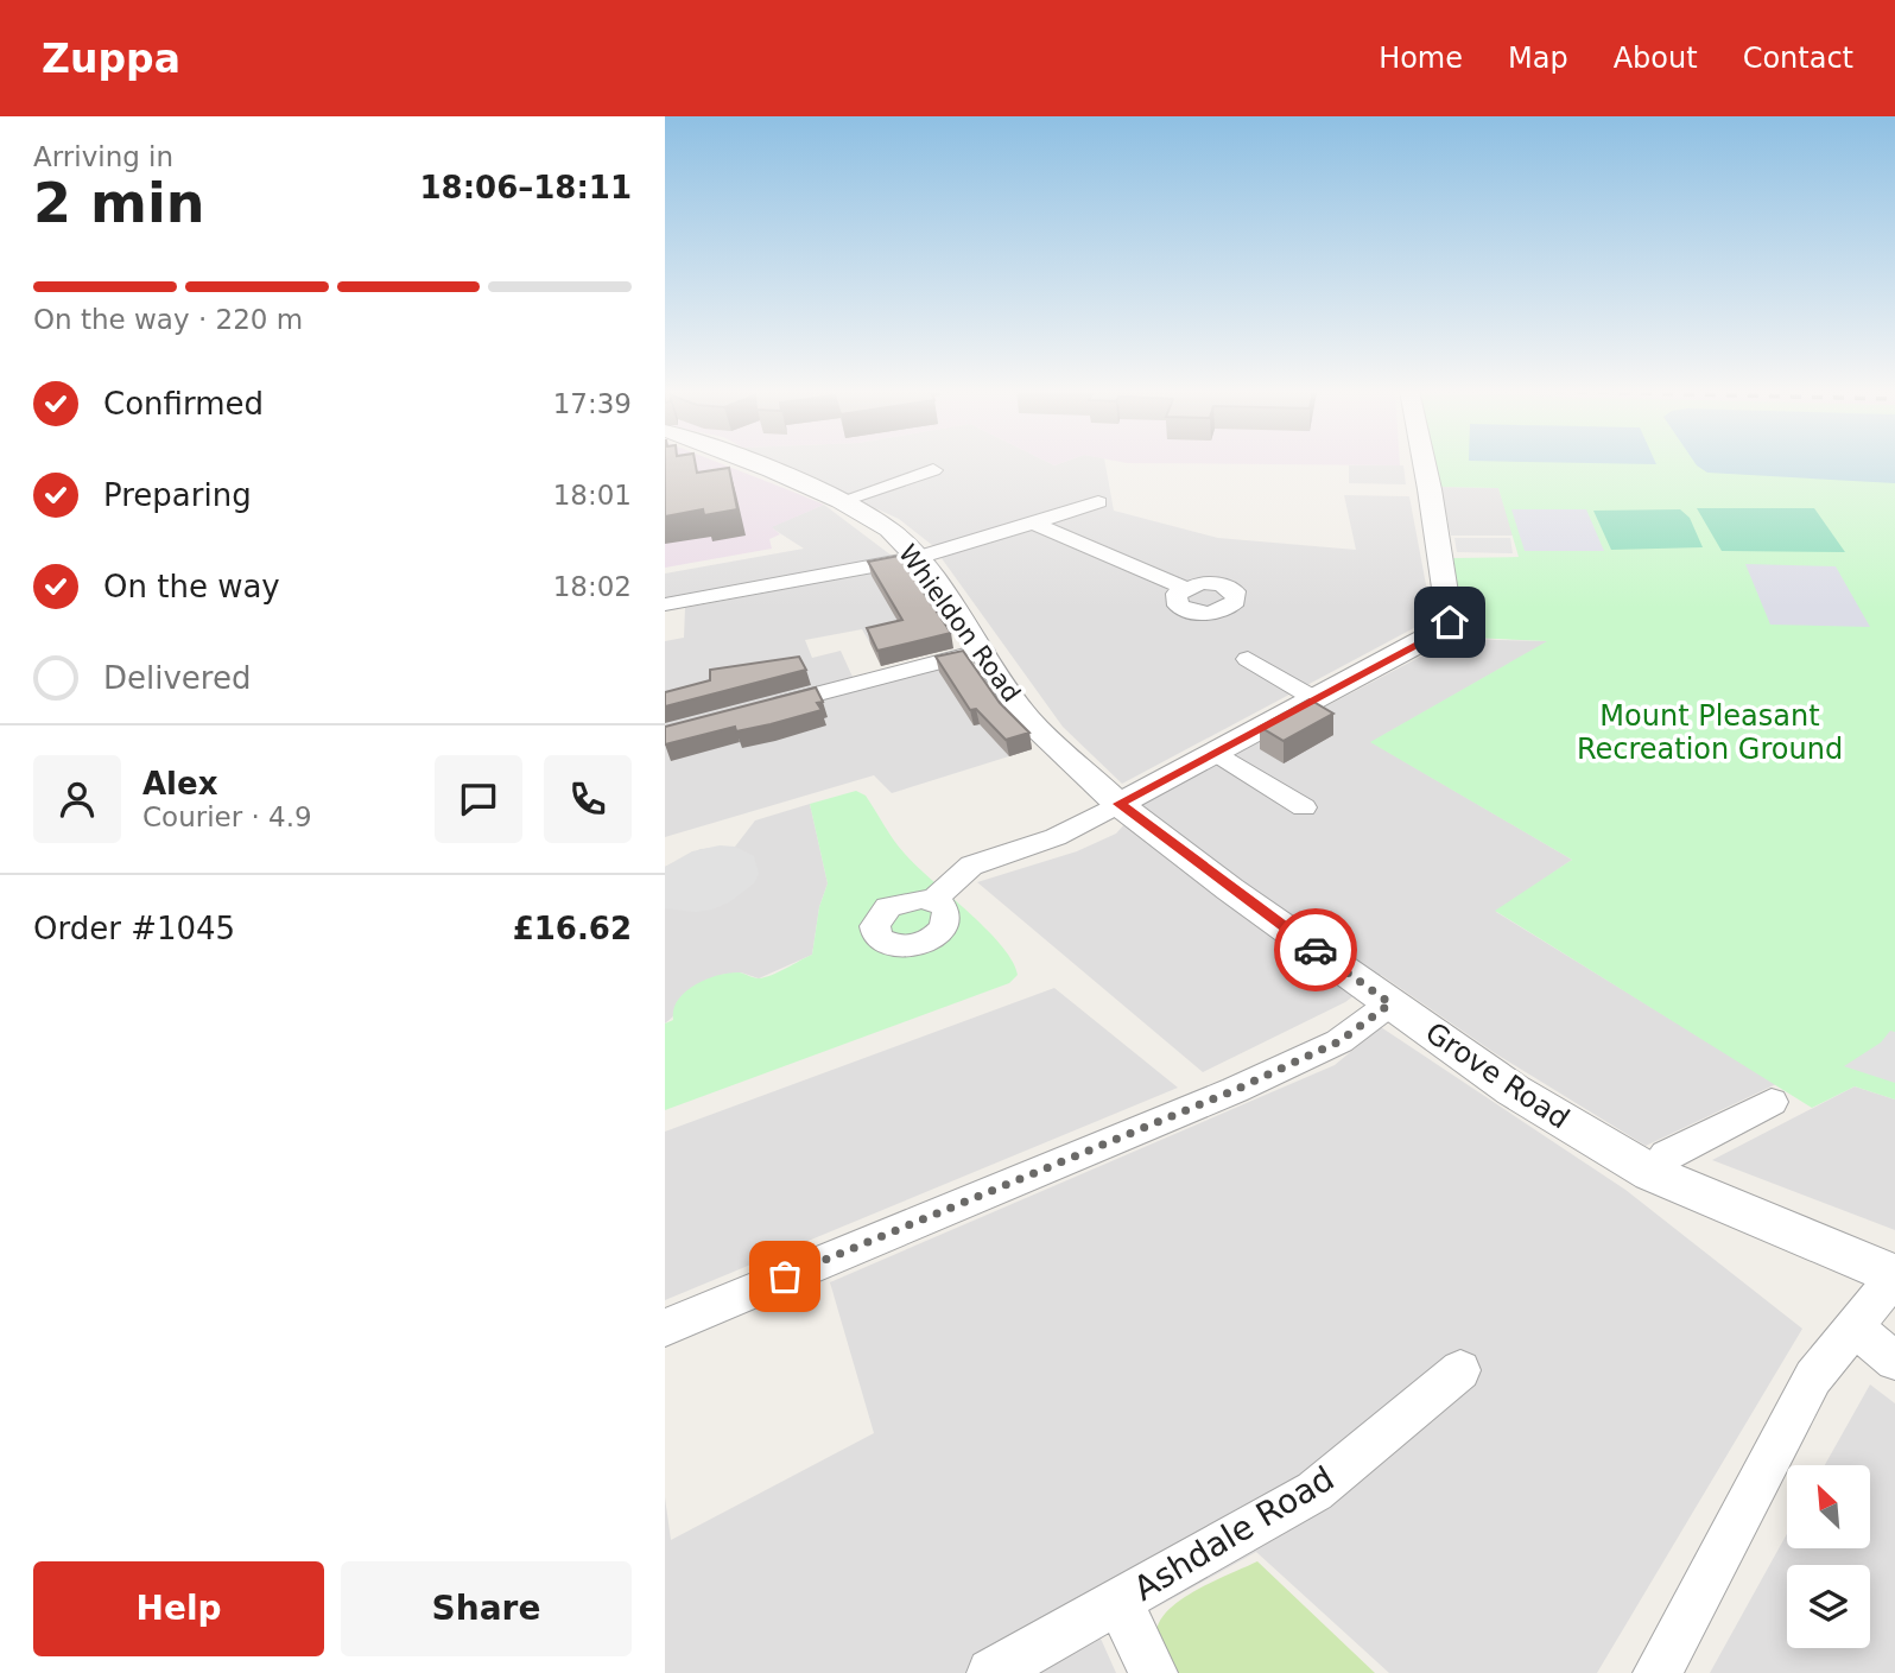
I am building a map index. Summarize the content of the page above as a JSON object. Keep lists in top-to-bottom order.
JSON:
{
  "streets": {
    "street": ["Whieldon Road", "Grove Road", "Ashdale Road"]
  },
  "crossings": [
    ["Whieldon Road", "Grove Road"]
  ],
  "parks": ["Mount Pleasant Recreation Ground"],
  "north": "top left",
  "page": {
    "header": "Zuppa",
    "nav": [
      "Home",
      "Map",
      "About",
      "Contact"
    ],
    "heading": ["2 min", "Arriving in", "18:06–18:11"],
    "panel": [
      "Alex",
      "Courier · 4.9",
      "Order #1045",
      "£16.62"
    ],
    "bar": "On the way · 220 m",
    "list": [
      ["Confirmed", "17:39"],
      ["Preparing", "18:01"],
      ["On the way", "18:02"],
      "Delivered"
    ],
    "buttons": ["Help", "Share"]
  }
}
